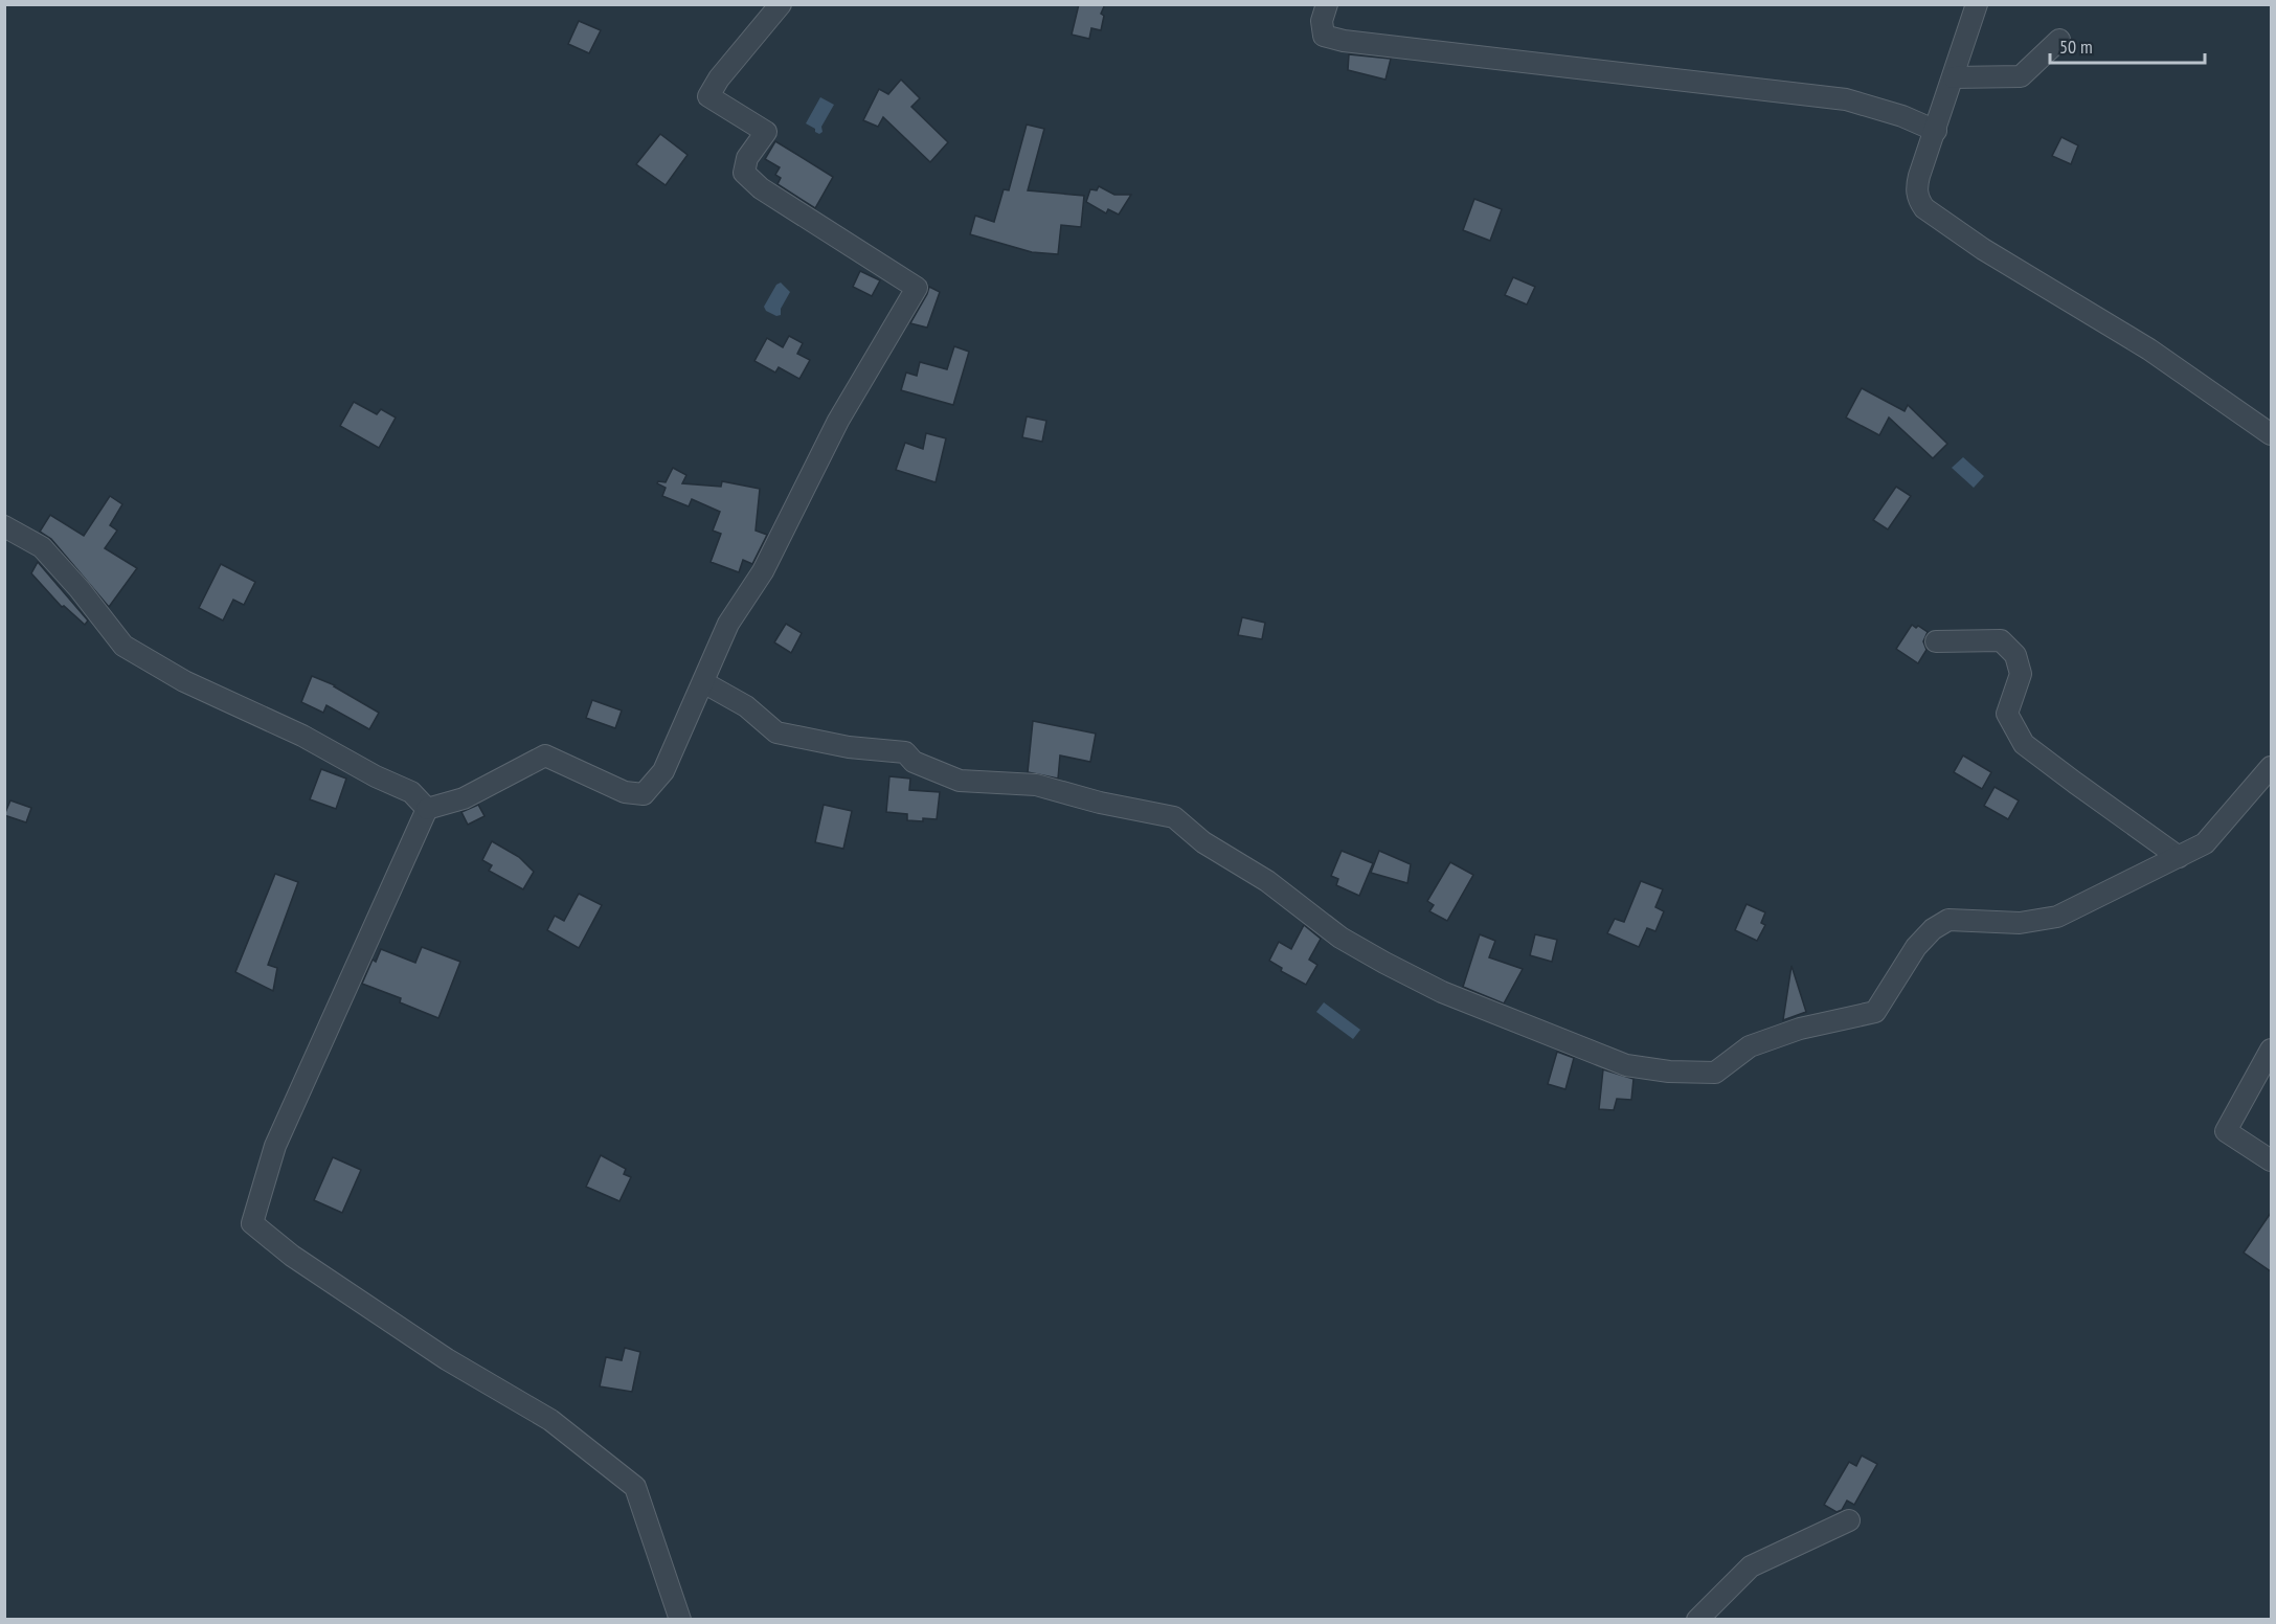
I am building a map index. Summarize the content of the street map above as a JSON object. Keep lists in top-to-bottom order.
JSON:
{
  "scale_bar": "50 m"
}
